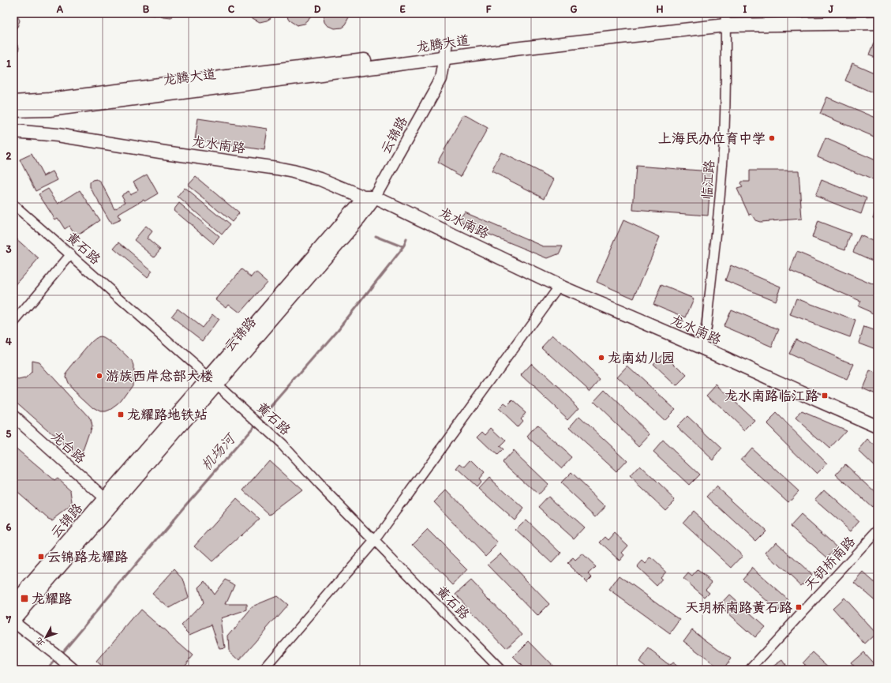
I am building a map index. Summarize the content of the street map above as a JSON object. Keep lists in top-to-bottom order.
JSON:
{
  "streets": {
    "main road": ["龙腾大道", "云锦路", "龙水南路"],
    "street": [
      "临江路",
      "黄石路",
      "龙台路",
      "天钥桥南路"
    ]
  },
  "crossings": [
    ["龙腾大道", "云锦路"],
    ["龙腾大道", "临江路"],
    ["云锦路", "龙水南路"],
    ["云锦路", "黄石路"],
    ["云锦路", "龙台路"],
    ["龙水南路", "临江路"]
  ],
  "water": ["机场河"],
  "places": {
    "other": ["上海民办位育中学", "龙南幼儿园", "游族西岸总部大楼"],
    "transit": [
      "龙水南路临江路",
      "龙耀路地铁站",
      "云锦路龙耀路",
      "龙耀路",
      "天玥桥南路黄石路"
    ]
  },
  "north": "bottom left",
  "grid": {
    "columns": [
      "A",
      "B",
      "C",
      "D",
      "E",
      "F",
      "G",
      "H",
      "I",
      "J"
    ],
    "rows": [
      "1",
      "2",
      "3",
      "4",
      "5",
      "6",
      "7"
    ]
  }
}
